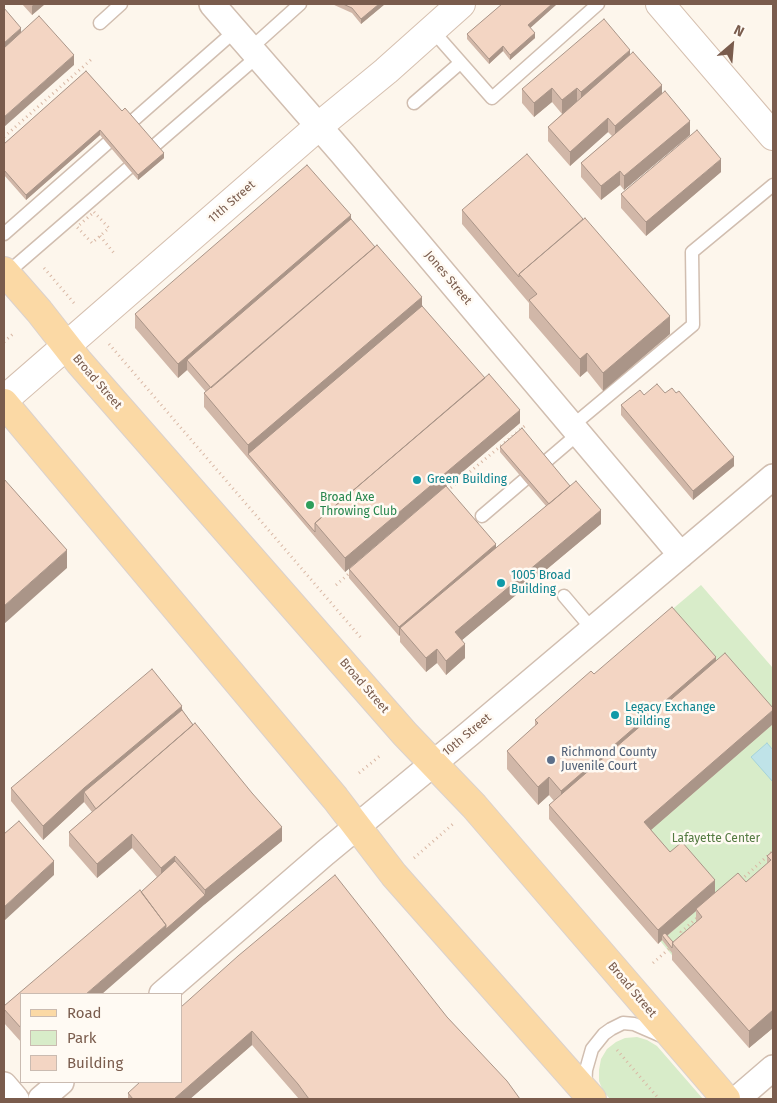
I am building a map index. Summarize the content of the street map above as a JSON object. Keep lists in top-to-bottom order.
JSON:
{
  "streets": {
    "main road": ["11th Street", "Broad Street"],
    "street": ["Jones Street", "10th Street"]
  },
  "crossings": [
    ["11th Street", "Jones Street"],
    ["11th Street", "Broad Street"],
    ["Jones Street", "10th Street"],
    ["Broad Street", "10th Street"]
  ],
  "parks": ["Lafayette Center"],
  "places": [
    "Green Building",
    "Broad Axe Throwing Club",
    "1005 Broad Building",
    "Legacy Exchange Building",
    "Richmond County Juvenile Court"
  ],
  "legend": ["Road", "Park", "Building"],
  "north": "top right"
}
